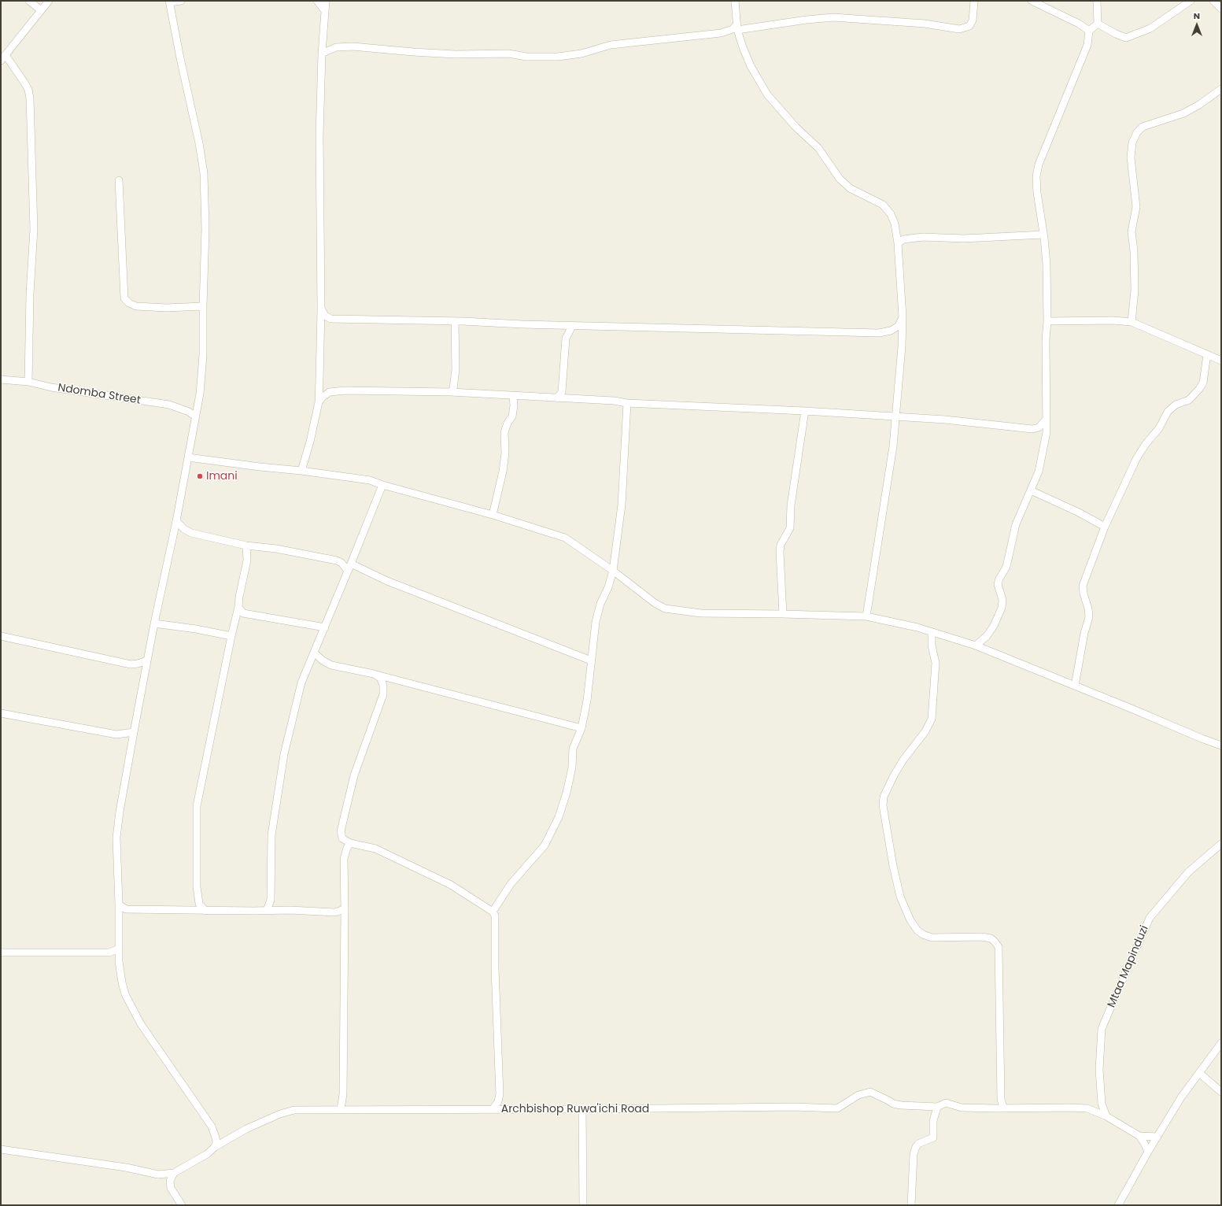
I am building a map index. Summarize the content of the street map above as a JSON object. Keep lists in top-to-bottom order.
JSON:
{
  "streets": {
    "street": ["Ndomba Street", "Mtaa Mapinduzi", "Archbishop Ruwa'ichi Road"]
  },
  "crossings": [
    ["Mtaa Mapinduzi", "Archbishop Ruwa'ichi Road"]
  ],
  "places": ["Imani"],
  "north": "top"
}
